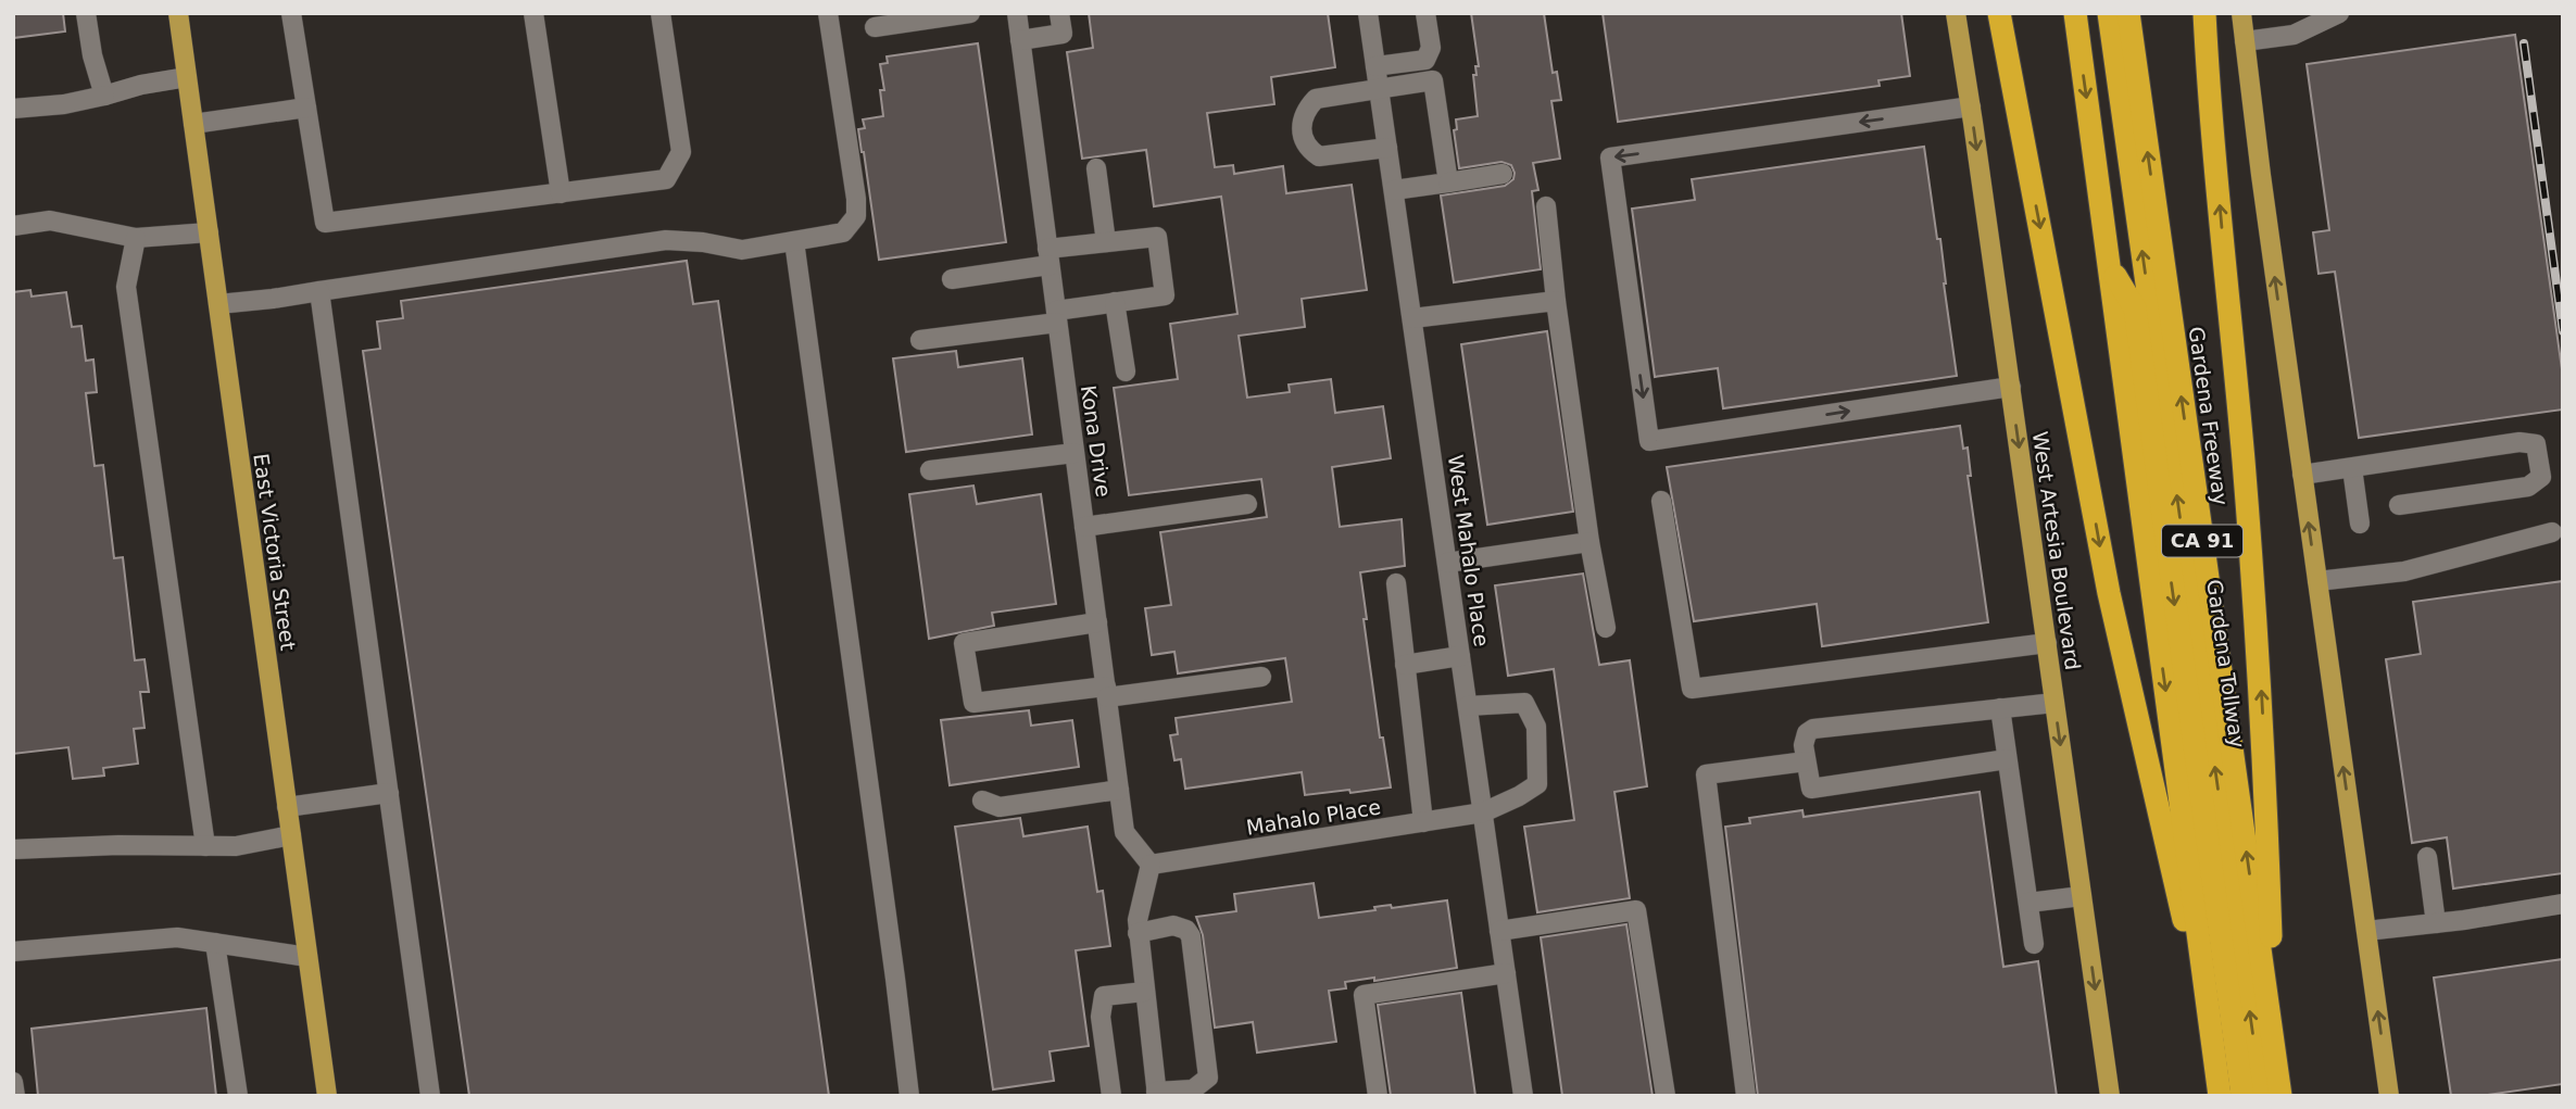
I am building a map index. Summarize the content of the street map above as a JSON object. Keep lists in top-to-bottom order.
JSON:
{
  "streets": {
    "highway": ["Gardena Freeway", "CA 91", "Gardena Tollway"],
    "main road": ["West Artesia Boulevard", "East Victoria Street"],
    "street": ["Kona Drive", "West Mahalo Place", "Mahalo Place"]
  },
  "crossings": [
    ["Kona Drive", "Mahalo Place"],
    ["CA 91", "Gardena Tollway"],
    ["West Mahalo Place", "Mahalo Place"]
  ],
  "one_way": ["West Artesia Boulevard"]
}
